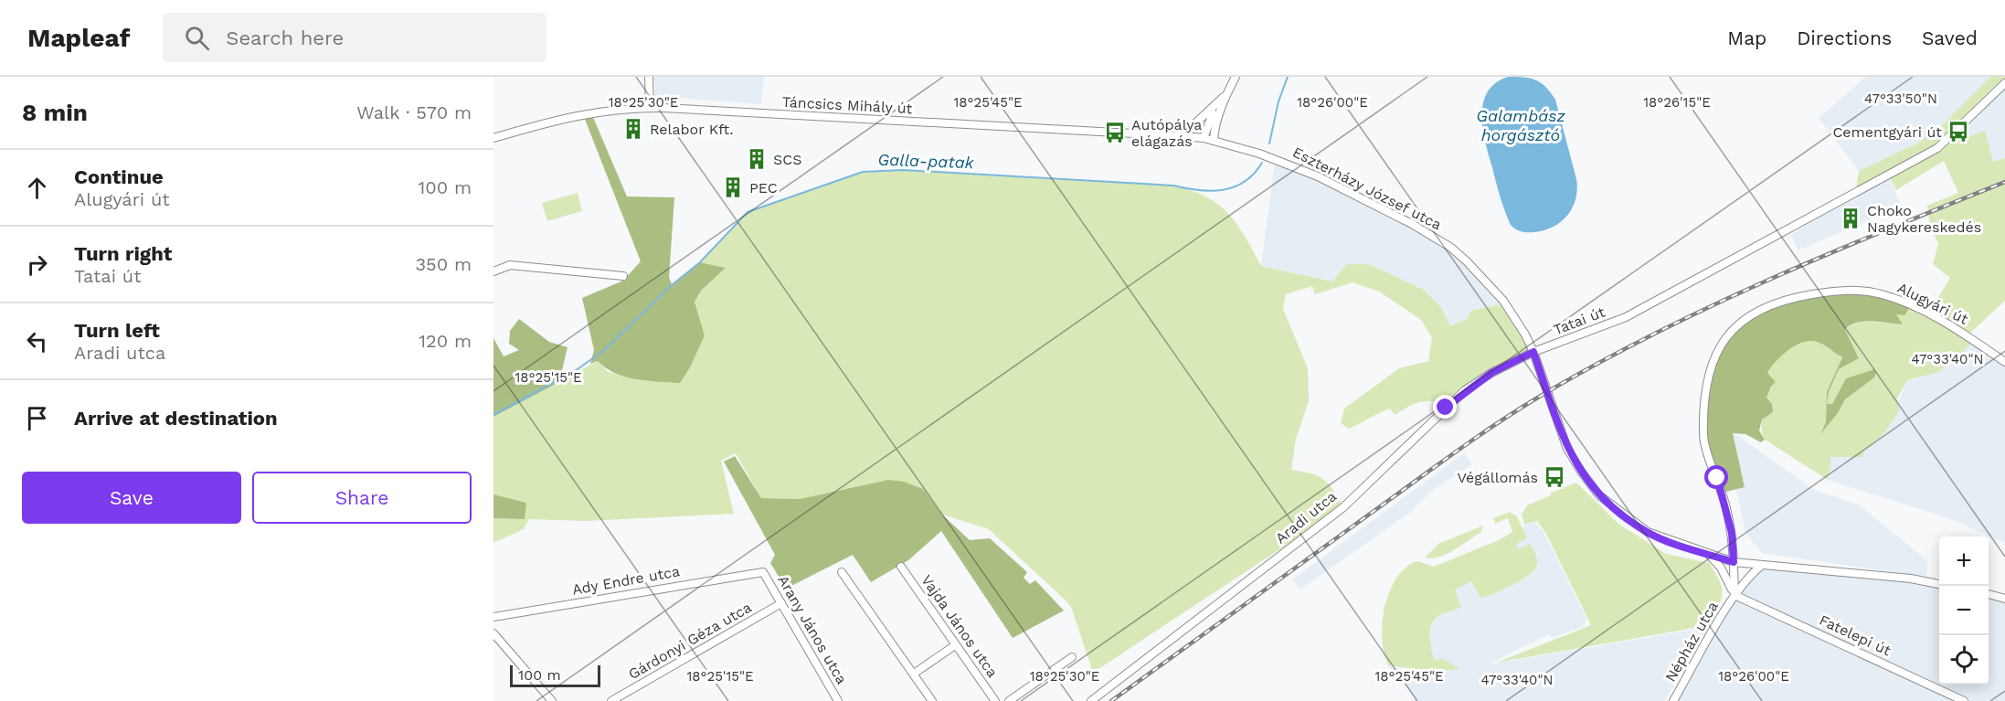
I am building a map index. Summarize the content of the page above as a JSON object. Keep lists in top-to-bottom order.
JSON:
{
  "streets": {
    "street": [
      "Táncsics Mihály út",
      "Eszterházy József utca",
      "Alugyári út",
      "Tatai út",
      "Aradi utca",
      "Ady Endre utca",
      "Vajda János utca",
      "Arany János utca",
      "Fatelepi út",
      "Gárdonyi Géza utca",
      "Népház utca"
    ]
  },
  "crossings": [
    ["Táncsics Mihály út", "Eszterházy József utca"],
    ["Eszterházy József utca", "Tatai út"],
    ["Eszterházy József utca", "Aradi utca"],
    ["Alugyári út", "Népház utca"],
    ["Tatai út", "Aradi utca"],
    ["Ady Endre utca", "Arany János utca"],
    ["Arany János utca", "Gárdonyi Géza utca"],
    ["Fatelepi út", "Népház utca"]
  ],
  "water": ["Galambász horgásztó", "Galla-patak"],
  "places": {
    "building": [
      "Relabor Kft.",
      "SCS",
      "PEC",
      "Choko Nagykereskedés"
    ],
    "bus stop": ["Cementgyári út", "Autópálya elágazás", "Végállomás"]
  },
  "scale_bar": "100 m",
  "page": {
    "header": "Mapleaf",
    "search": "Search here",
    "nav": ["Map", "Directions", "Saved"],
    "heading": ["8 min", "Walk · 570 m"],
    "list": [
      ["Continue", "Alugyári út", "100 m"],
      ["Turn right", "Tatai út", "350 m"],
      ["Turn left", "Aradi utca", "120 m"],
      "Arrive at destination"
    ],
    "buttons": ["Save", "Share"],
    "map_buttons": ["+", "−"],
    "scale": "100 m"
  },
  "coordinates": [
    "47°33'50\"N",
    "18°25'30\"E",
    "18°25'45\"E",
    "18°26'00\"E",
    "18°26'15\"E",
    "47°33'40\"N",
    "18°25'15\"E"
  ]
}
